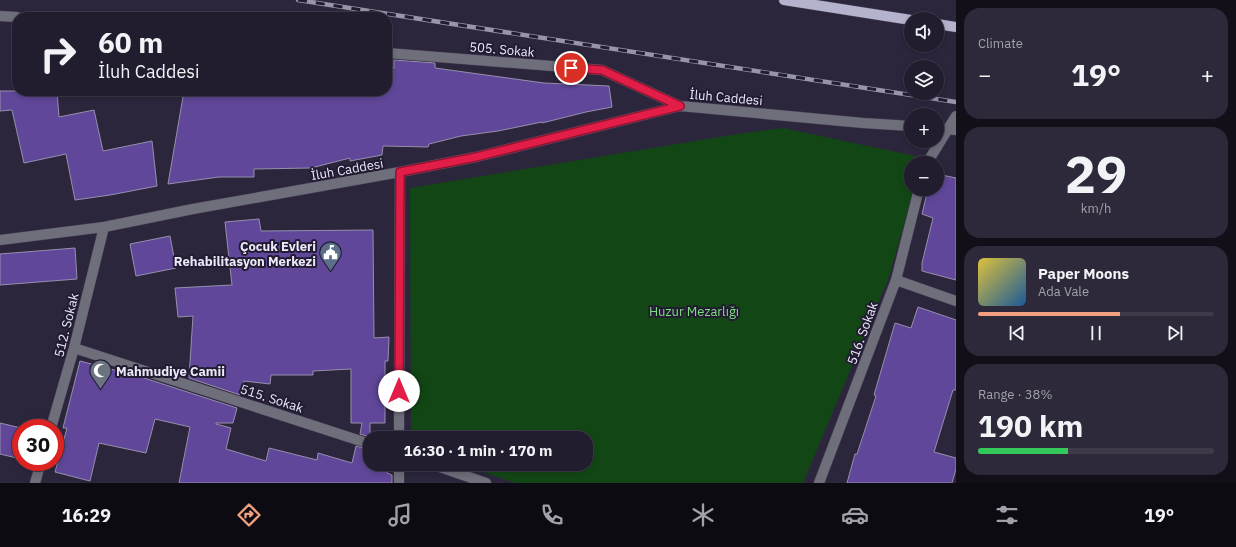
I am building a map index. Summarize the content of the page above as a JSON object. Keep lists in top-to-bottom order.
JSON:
{
  "streets": {
    "street": [
      "505. Sokak",
      "İluh Caddesi",
      "512. Sokak",
      "516. Sokak",
      "515. Sokak"
    ]
  },
  "crossings": [
    ["505. Sokak", "İluh Caddesi"],
    ["İluh Caddesi", "512. Sokak"],
    ["512. Sokak", "515. Sokak"]
  ],
  "parks": ["Huzur Mezarlığı"],
  "places": {
    "public building": ["Çocuk Evleri Rehabilitasyon Merkezi"],
    "mosque": ["Mahmudiye Camii"]
  },
  "page": {
    "tile": [
      "Climate",
      ["29", "km/h"],
      ["Range · 38%", "190 km"]
    ],
    "map_buttons": ["+", "−"],
    "turn": ["60 m", "İluh Caddesi"],
    "heat": ["−", "19°", "+"],
    "song": ["Paper Moons", "Ada Vale"],
    "limit": "30",
    "trip": "16:30 · 1 min · 170 m",
    "tabs": ["16:29", "19°"]
  }
}
